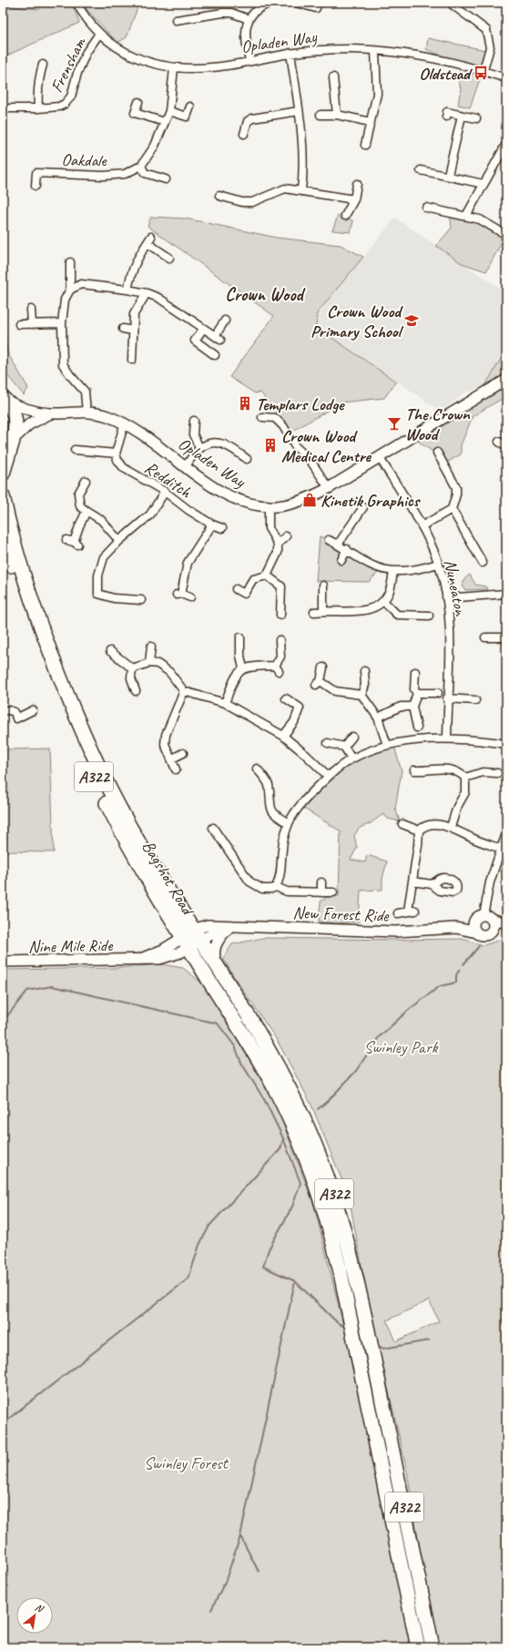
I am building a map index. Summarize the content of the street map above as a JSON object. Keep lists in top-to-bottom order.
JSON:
{
  "streets": {
    "highway": ["A322", "Bagshot Road"],
    "main road": ["Opladen Way", "New Forest Ride", "Nine Mile Ride"],
    "street": [
      "Frensham",
      "Oakdale",
      "Redditch",
      "Nuneaton"
    ]
  },
  "crossings": [
    ["Opladen Way", "Frensham"],
    ["Opladen Way", "Oakdale"],
    ["Opladen Way", "Nuneaton"],
    ["A322", "Bagshot Road"],
    ["Bagshot Road", "New Forest Ride"],
    ["Bagshot Road", "Nine Mile Ride"],
    ["New Forest Ride", "Nine Mile Ride"]
  ],
  "districts": ["Crown Wood"],
  "parks": ["Swinley Park", "Swinley Forest"],
  "places": {
    "bus stop": ["Oldstead"],
    "school or university": ["Crown Wood Primary School"],
    "building": ["Templars Lodge", "Crown Wood Medical Centre"],
    "bar": ["The Crown Wood"],
    "shop": ["Kinetik Graphics"]
  },
  "north": "top right"
}
